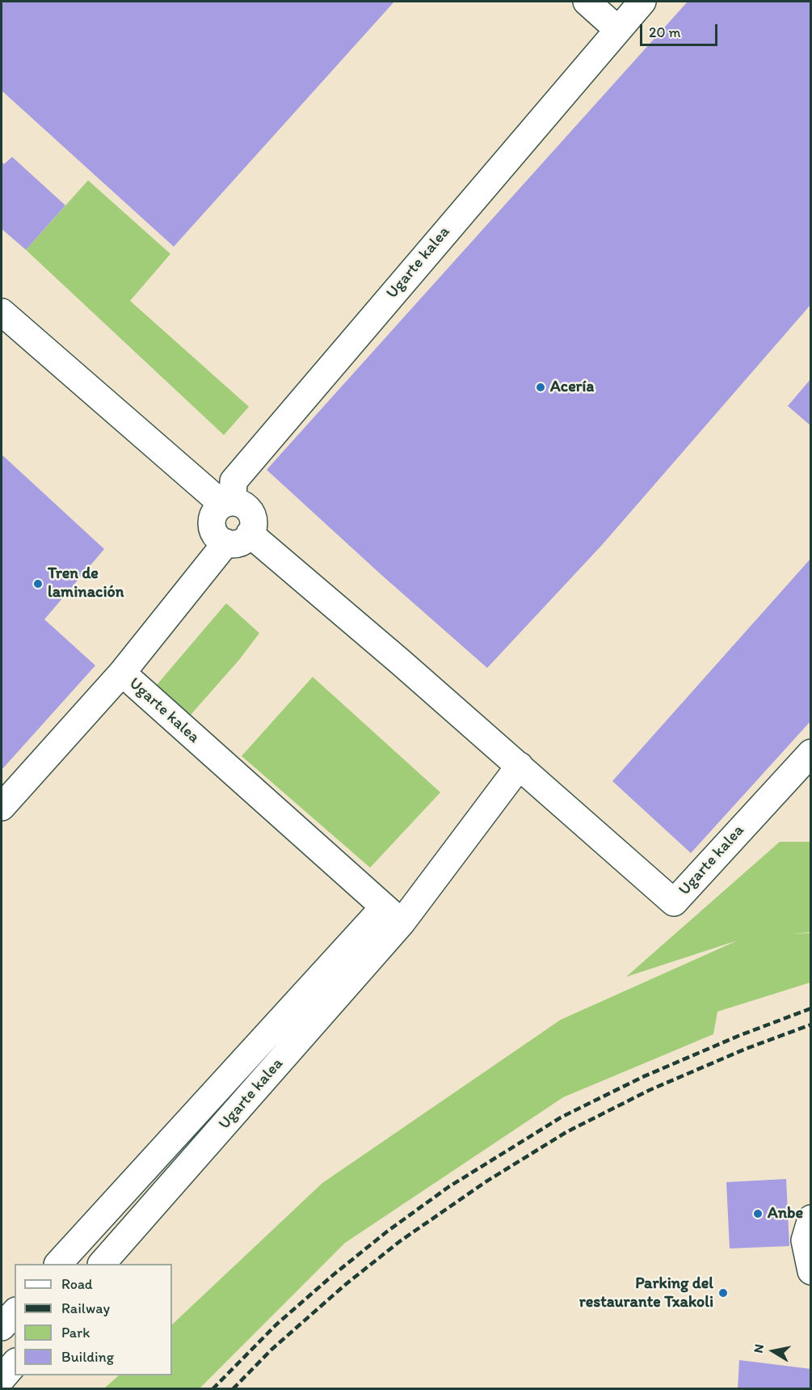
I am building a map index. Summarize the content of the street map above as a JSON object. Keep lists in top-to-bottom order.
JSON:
{
  "streets": {
    "lane": ["Ugarte kalea"]
  },
  "places": [
    "Acería",
    "Tren de laminación",
    "Anbe",
    "Parking del restaurante Txakoli"
  ],
  "legend": [
    "Road",
    "Railway",
    "Park",
    "Building"
  ],
  "scale_bar": "20 m",
  "north": "left"
}
